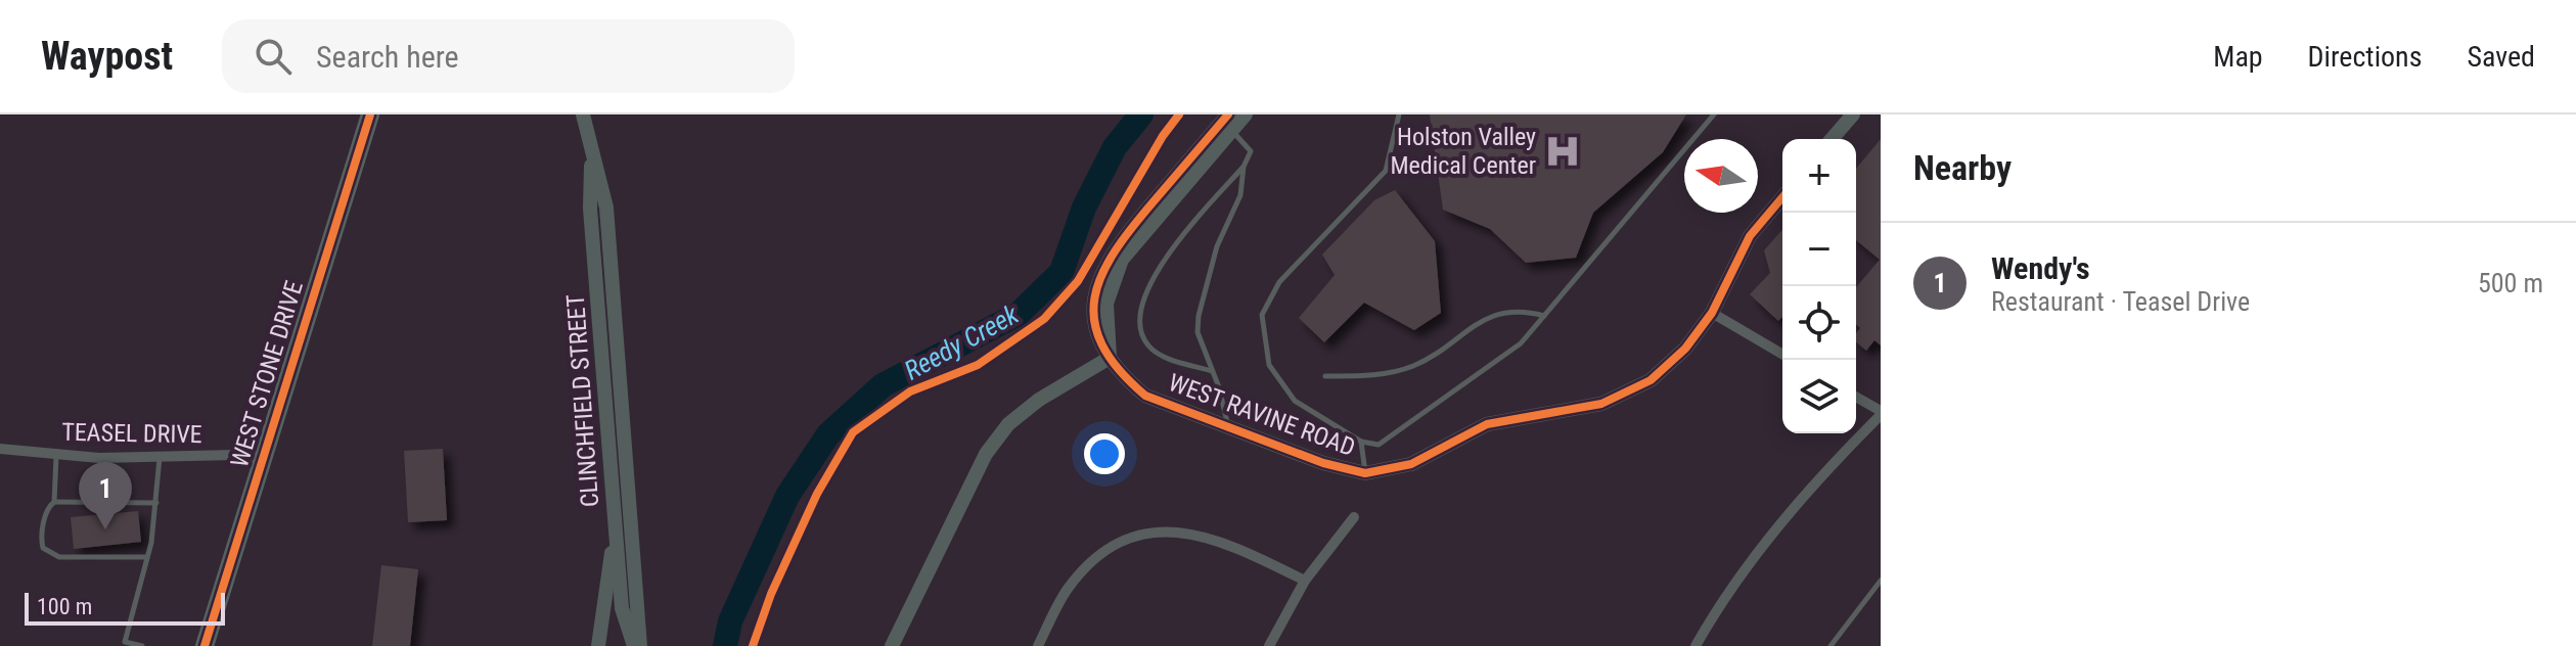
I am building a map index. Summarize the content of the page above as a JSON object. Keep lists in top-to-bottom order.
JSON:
{
  "streets": {
    "highway": ["WEST STONE DRIVE"],
    "street": ["CLINCHFIELD STREET", "WEST RAVINE ROAD", "TEASEL DRIVE"]
  },
  "crossings": [
    ["WEST STONE DRIVE", "TEASEL DRIVE"]
  ],
  "water": ["Reedy Creek"],
  "places": {
    "hospital": ["Holston Valley Medical Center"]
  },
  "scale_bar": "100 m",
  "north": "left",
  "page": {
    "header": "Waypost",
    "search": "Search here",
    "nav": ["Map", "Directions", "Saved"],
    "heading": "Nearby",
    "map_buttons": ["+", "−"],
    "list": [
      {
        "mark": "1",
        "name": "Wendy's",
        "note": "Restaurant · Teasel Drive",
        "value": "500 m"
      }
    ],
    "pins": "1",
    "scale": "100 m"
  }
}
